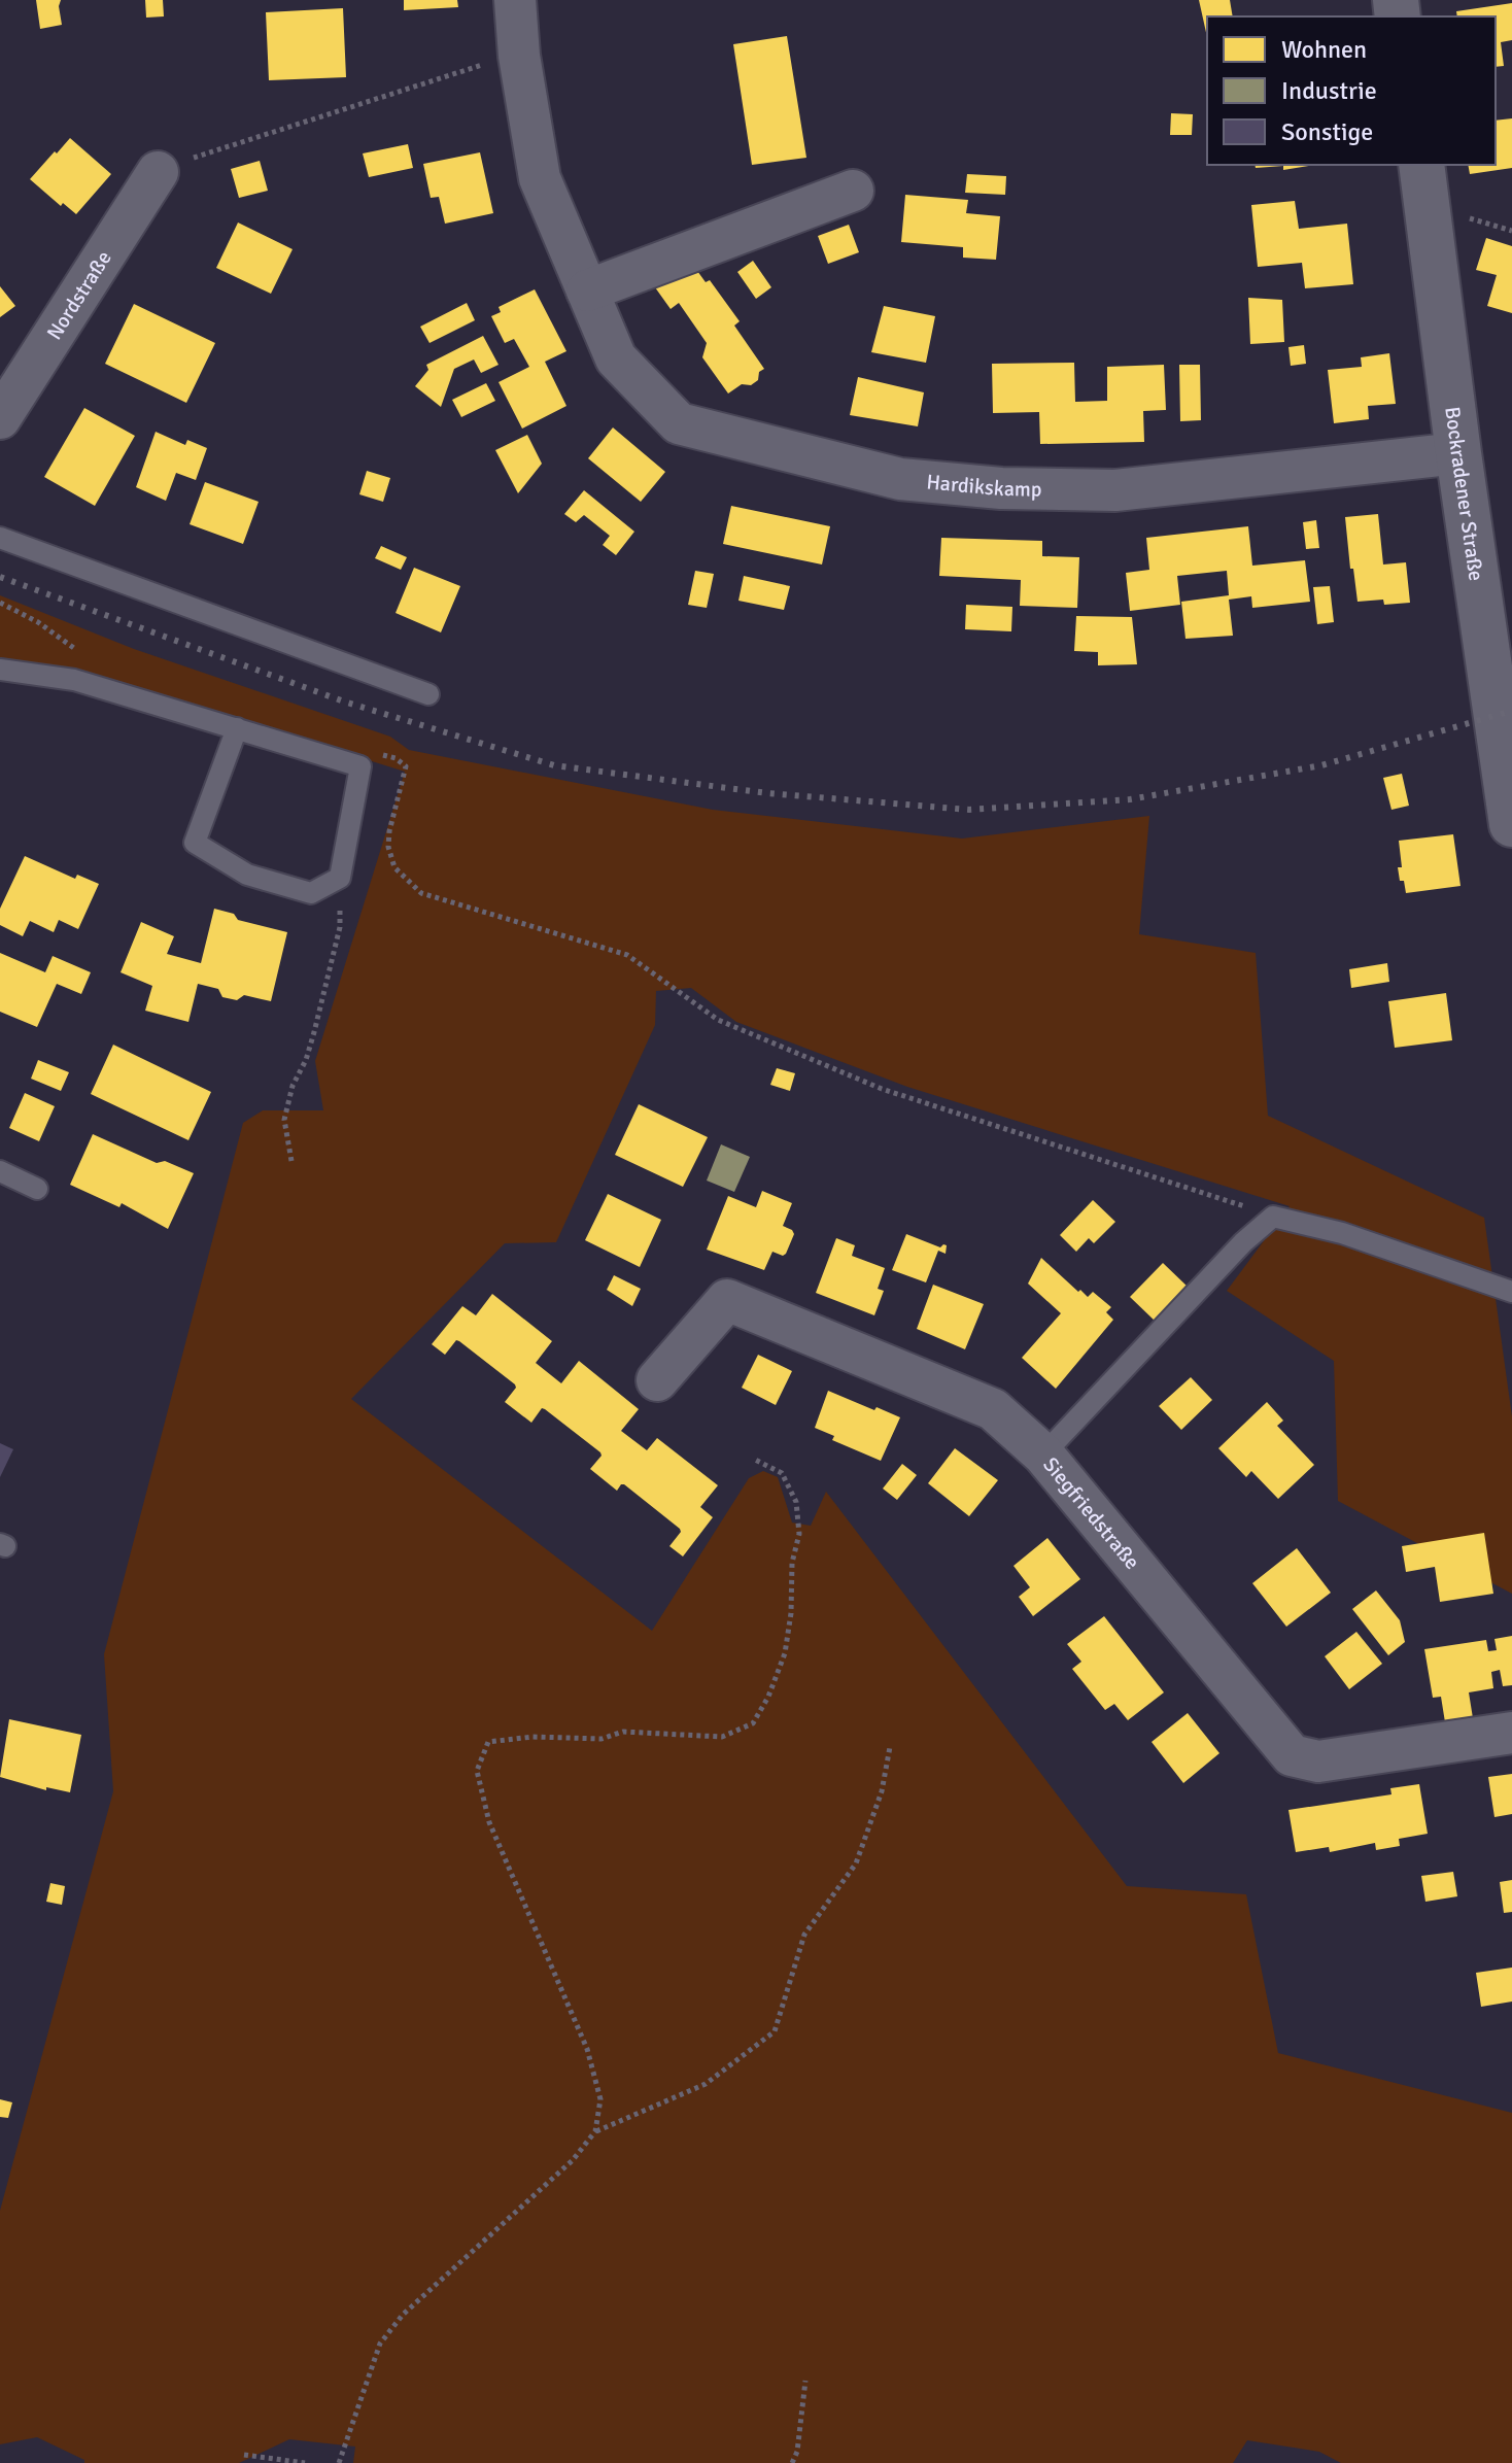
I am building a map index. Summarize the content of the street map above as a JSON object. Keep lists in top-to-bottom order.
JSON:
{
  "streets": {
    "street": [
      "Nordstraße",
      "Hardikskamp",
      "Bockradener Straße",
      "Siegfriedstraße"
    ]
  },
  "crossings": [
    ["Hardikskamp", "Bockradener Straße"]
  ],
  "legend": ["Wohnen", "Industrie", "Sonstige"]
}
